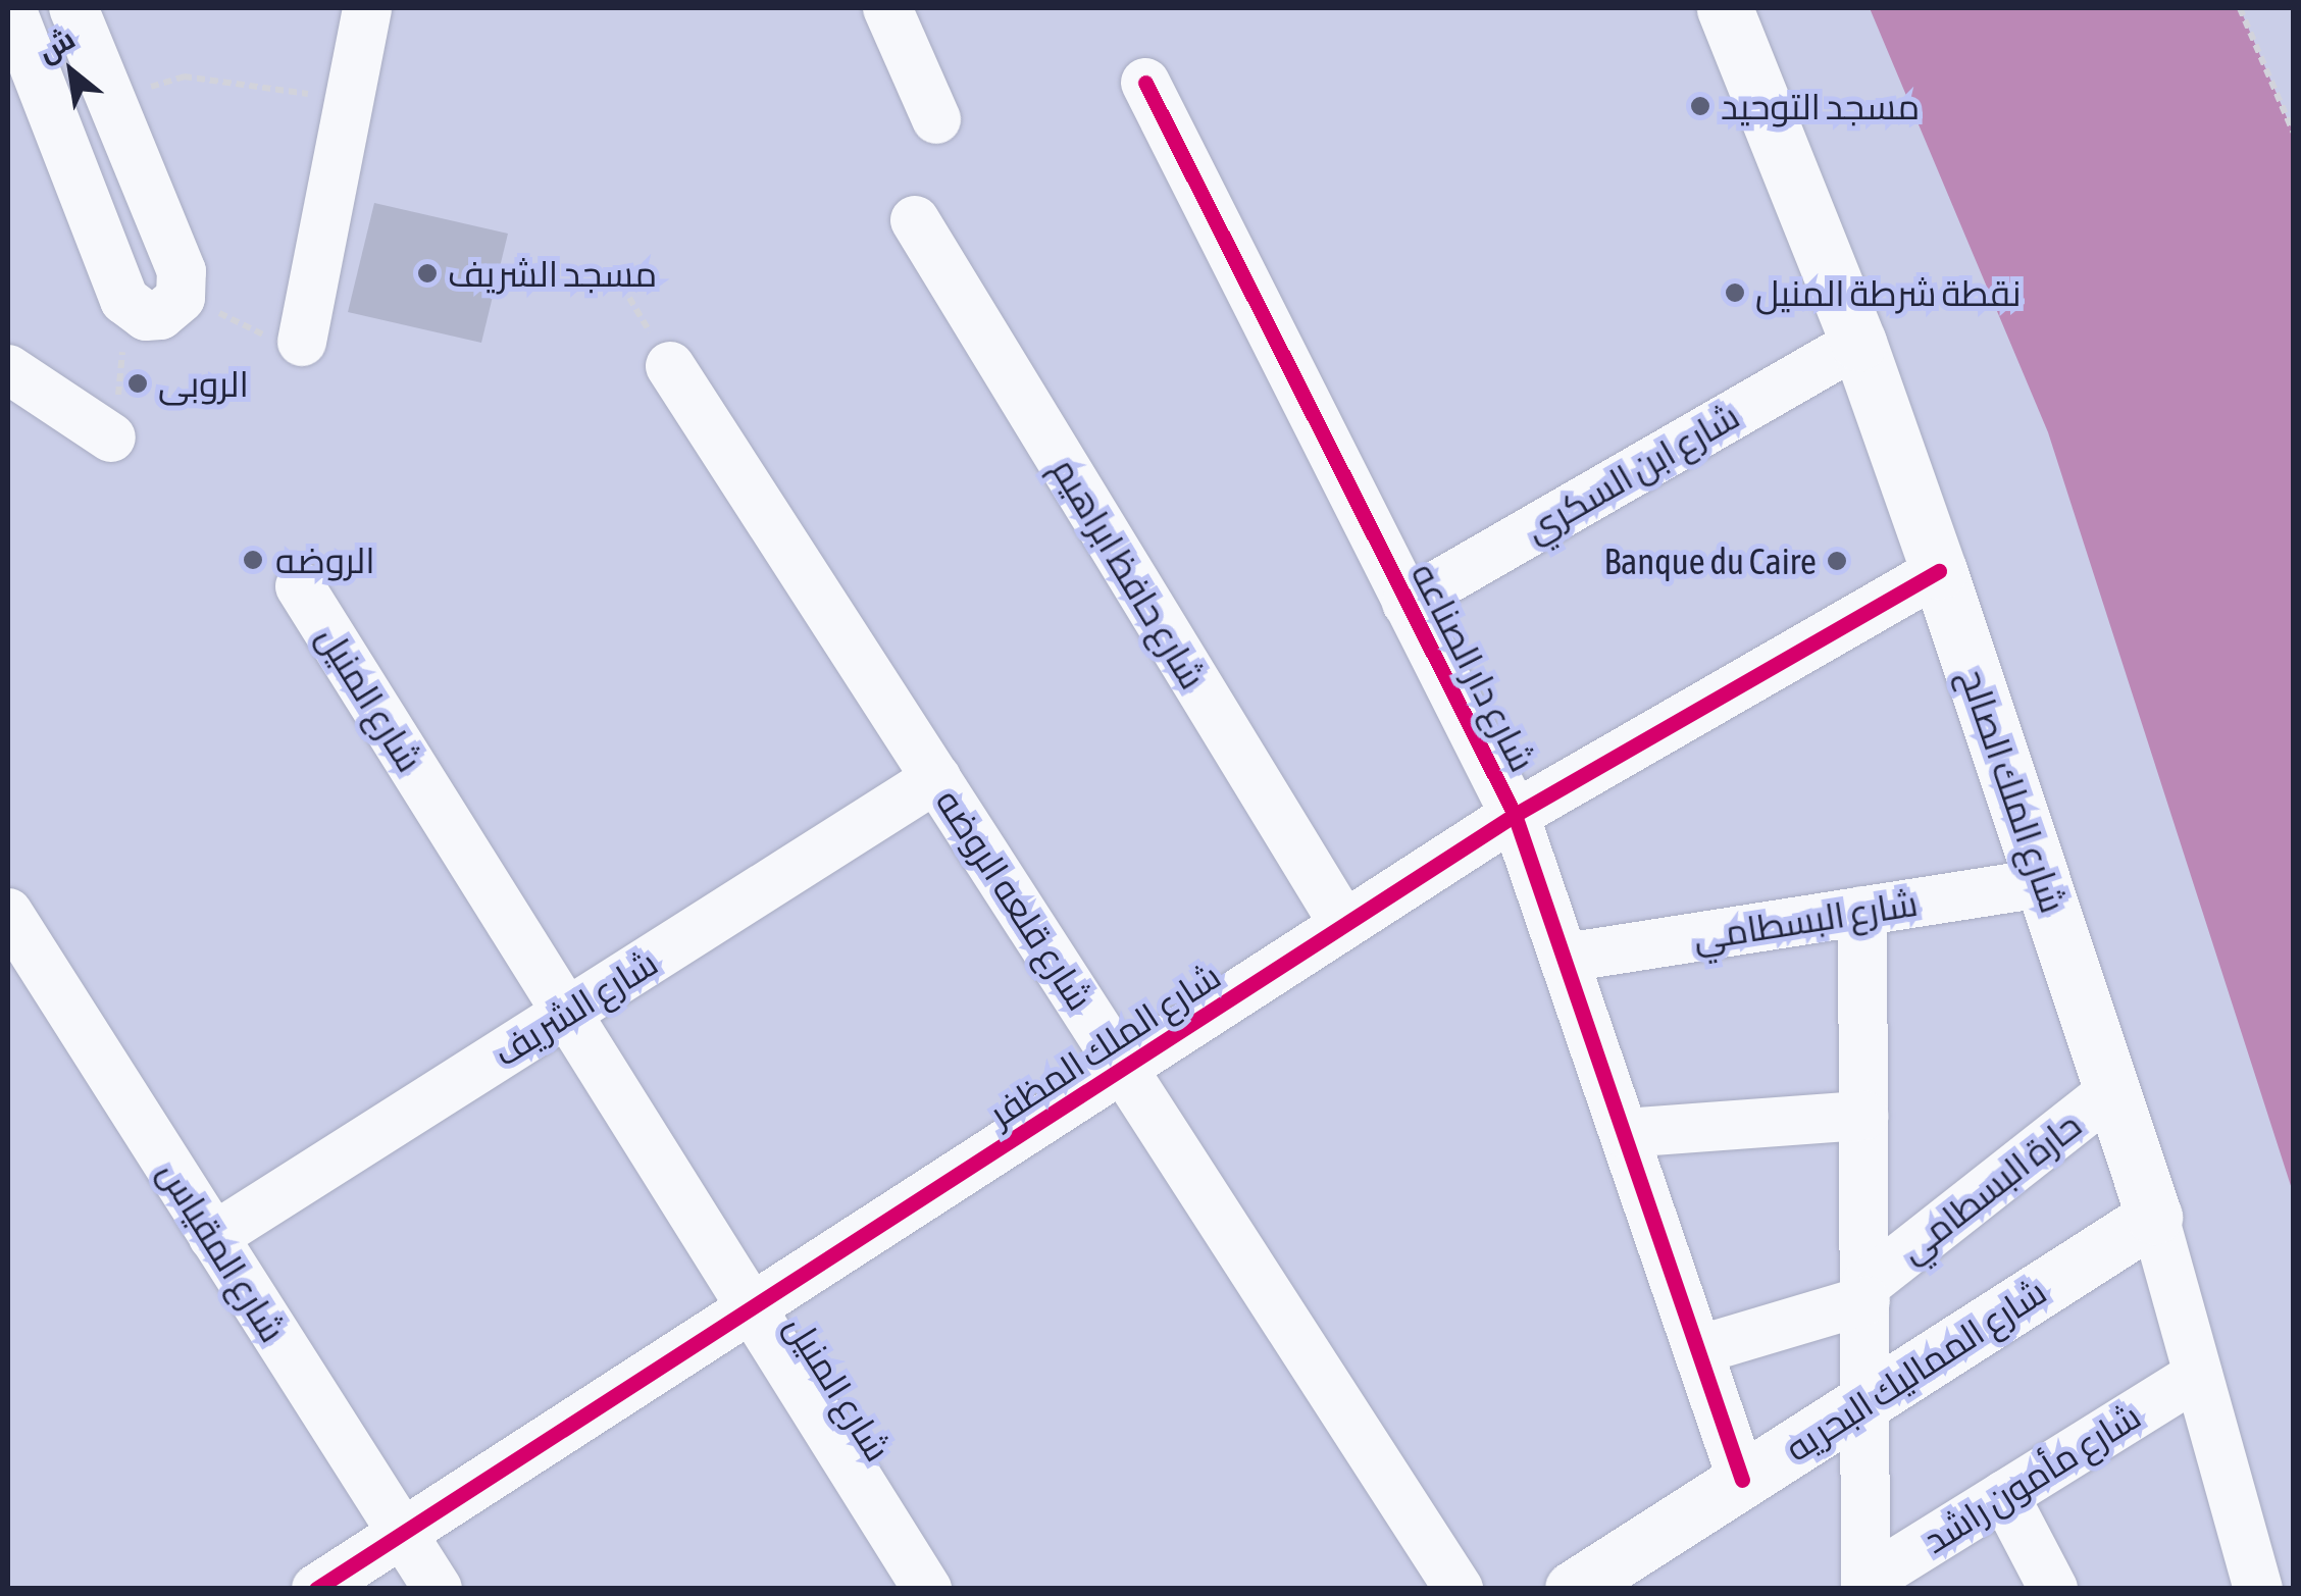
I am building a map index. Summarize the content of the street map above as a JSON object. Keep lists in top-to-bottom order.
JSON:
{
  "streets": {
    "main road": ["شارع الملك الصالح", "شارع المماليك البحريه"],
    "street": [
      "شارع ابن السكري",
      "شارع حافظ ابراهيم",
      "شارع دار الصناعه",
      "شارع المنيل",
      "شارع قلعه الروضه",
      "شارع البسطامي",
      "شارع الشريف",
      "شارع الملك المظفر",
      "حارة البسطامي",
      "شارع المقياس",
      "شارع مأمون راشد"
    ]
  },
  "crossings": [
    ["شارع ابن السكري", "شارع دار الصناعه"],
    ["شارع ابن السكري", "شارع الملك الصالح"],
    ["شارع حافظ ابراهيم", "شارع الملك المظفر"],
    ["شارع دار الصناعه", "شارع البسطامي"],
    ["شارع دار الصناعه", "شارع الملك المظفر"],
    ["شارع دار الصناعه", "شارع المماليك البحريه"],
    ["شارع المنيل", "شارع الشريف"],
    ["شارع المنيل", "شارع الملك المظفر"],
    ["شارع الملك الصالح", "شارع البسطامي"],
    ["شارع الملك الصالح", "شارع الملك المظفر"],
    ["شارع الملك الصالح", "حارة البسطامي"],
    ["شارع الملك الصالح", "شارع المماليك البحريه"],
    ["شارع الملك الصالح", "شارع مأمون راشد"],
    ["شارع قلعه الروضه", "شارع الشريف"],
    ["شارع قلعه الروضه", "شارع الملك المظفر"],
    ["شارع الشريف", "شارع المقياس"],
    ["شارع الملك المظفر", "شارع المقياس"]
  ],
  "places": [
    "مسجد التوحيد",
    "مسجد الشريف",
    "نقطة شرطة المنيل",
    "الروبى",
    "الروضه",
    "Banque du Caire"
  ],
  "north": "top left"
}
